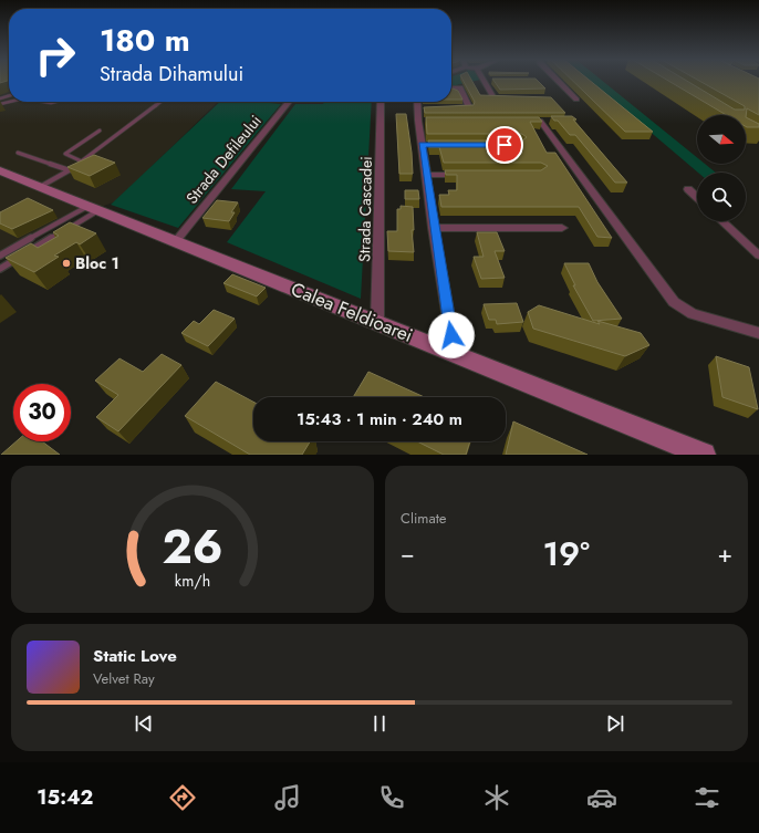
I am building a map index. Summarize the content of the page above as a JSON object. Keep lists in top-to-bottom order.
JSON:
{
  "streets": {
    "main road": ["Calea Feldioarei"],
    "street": ["Strada Defileului", "Strada Cascadei"]
  },
  "crossings": [
    ["Strada Defileului", "Calea Feldioarei"],
    ["Strada Cascadei", "Calea Feldioarei"]
  ],
  "places": ["Bloc 1"],
  "north": "right",
  "page": {
    "turn": ["180 m", "Strada Dihamului"],
    "limit": "30",
    "trip": "15:43 · 1 min · 240 m",
    "tile": "Climate",
    "heat": ["−", "19°", "+"],
    "song": ["Static Love", "Velvet Ray"],
    "tabs": "15:42",
    "gauge": ["26", "km/h"]
  }
}
